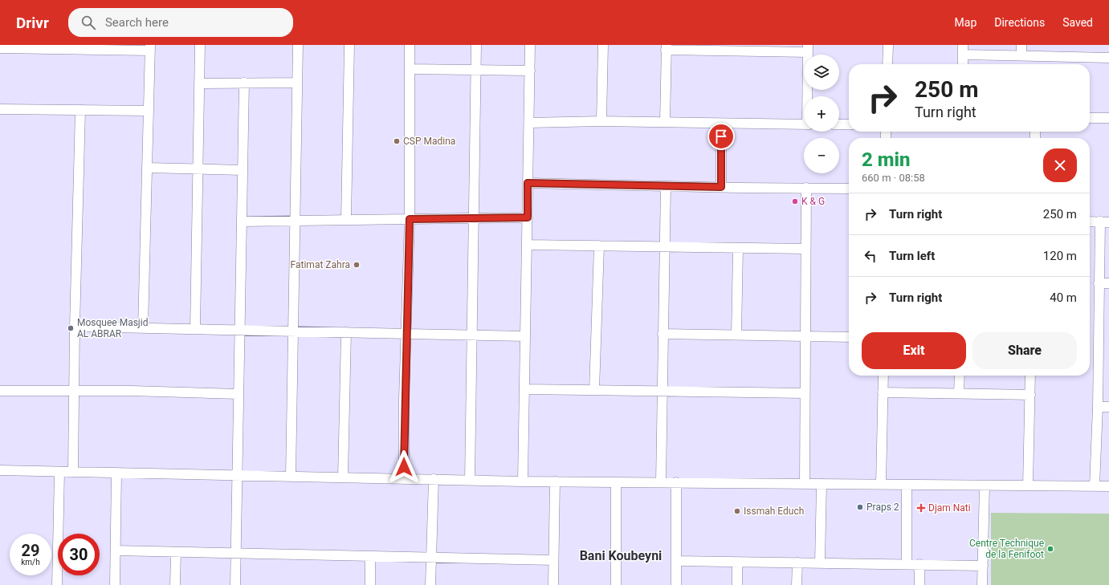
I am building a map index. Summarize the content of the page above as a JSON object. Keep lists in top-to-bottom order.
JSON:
{
  "districts": ["Bani Koubeyni"],
  "places": {
    "other": [
      "CSP Madina",
      "K & G",
      "Fatimat Zahra",
      "Mosquee Masjid AL ABRAR",
      "Praps 2",
      "Issmah Educh",
      "Centre Technique de la Fenifoot"
    ],
    "health": ["Djam Nati"]
  },
  "page": {
    "header": "Drivr",
    "search": "Search here",
    "nav": ["Map", "Directions", "Saved"],
    "map_buttons": ["+", "−"],
    "turn": ["250 m", "Turn right"],
    "heading": ["2 min", "660 m · 08:58"],
    "list": [
      {
        "name": "Turn right",
        "value": "250 m"
      },
      {
        "name": "Turn left",
        "value": "120 m"
      },
      {
        "name": "Turn right",
        "value": "40 m"
      }
    ],
    "buttons": ["Exit", "Share"],
    "speed": "29 km/h",
    "limit": "30"
  }
}
